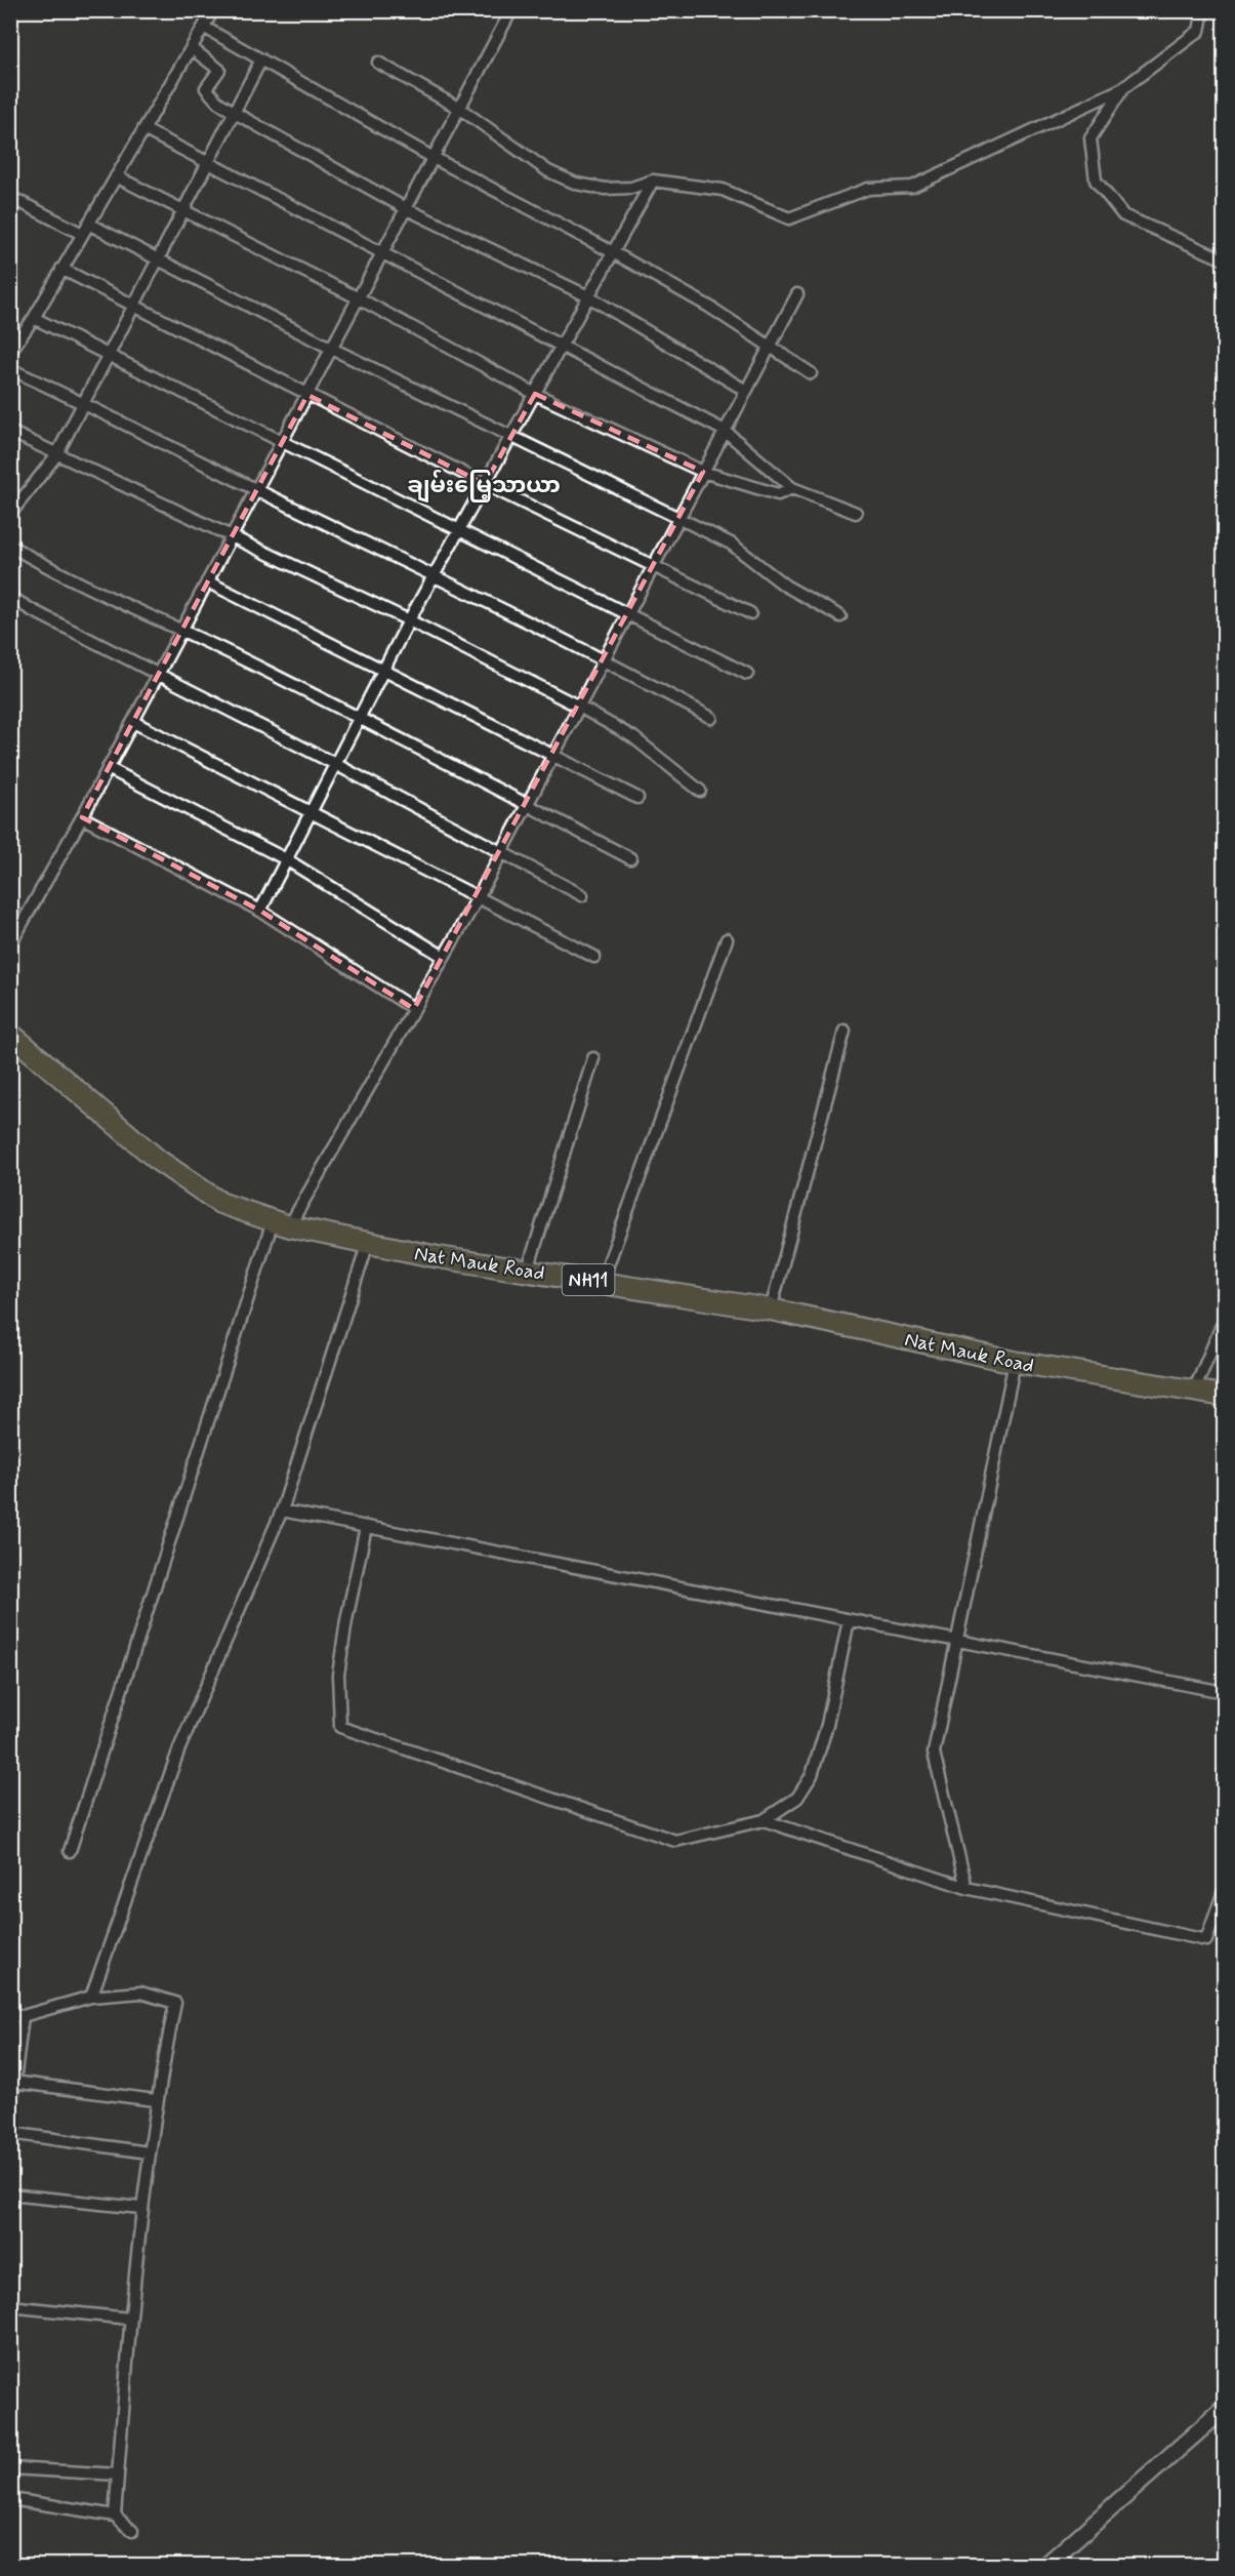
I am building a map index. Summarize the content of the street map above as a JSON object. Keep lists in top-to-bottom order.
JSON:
{
  "streets": {
    "highway": ["Nat Mauk Road", "NH11"]
  },
  "districts": ["ချမ်းမြေ့သာယာ"]
}
